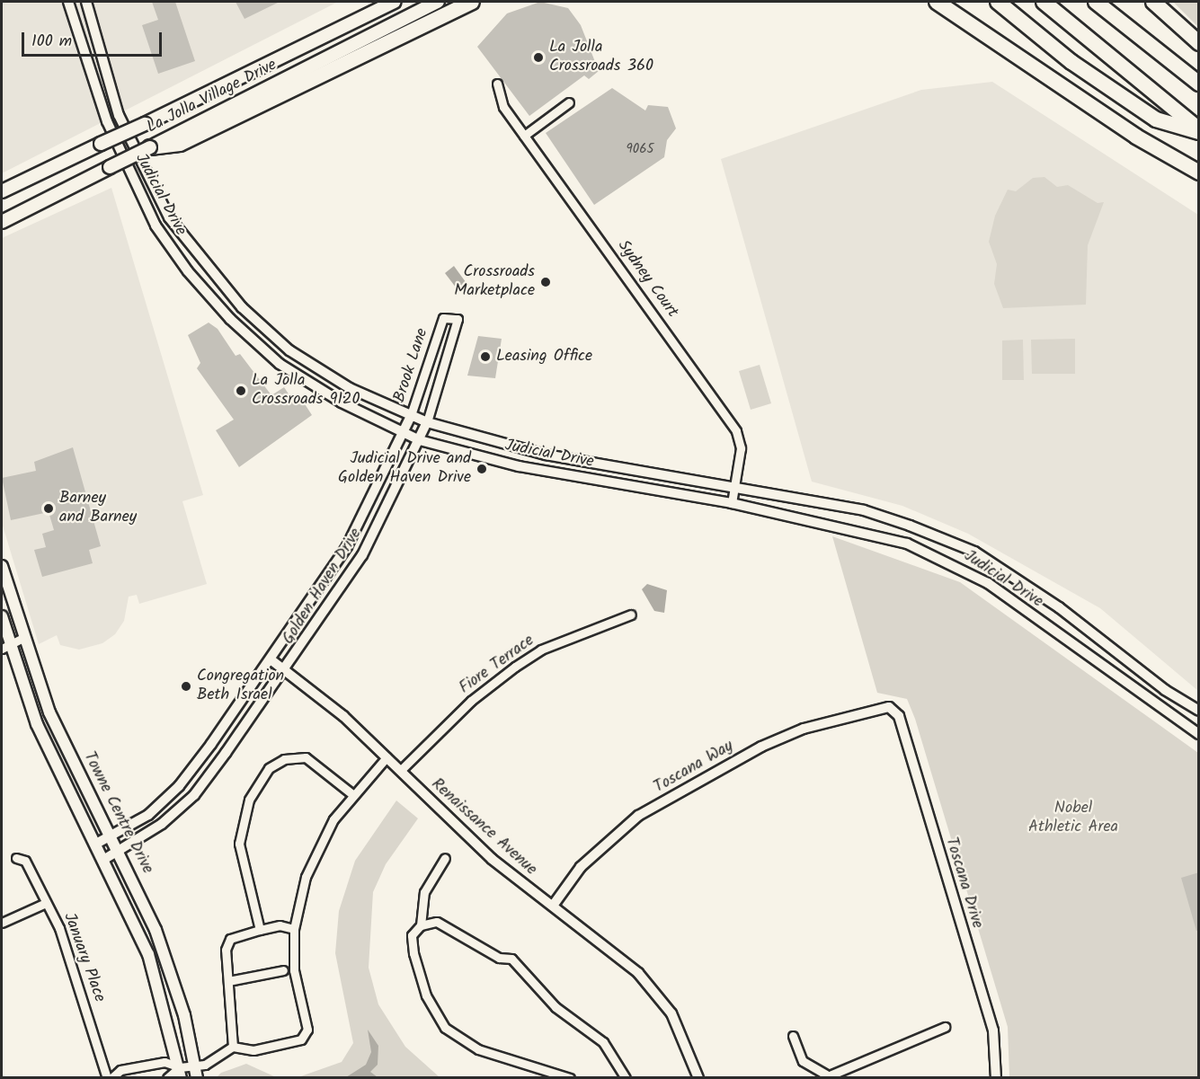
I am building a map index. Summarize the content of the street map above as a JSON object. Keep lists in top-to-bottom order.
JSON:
{
  "streets": {
    "main road": ["La Jolla Village Drive", "Towne Centre Drive"],
    "street": [
      "Judicial Drive",
      "Sydney Court",
      "Brook Lane",
      "Golden Haven Drive",
      "Fiore Terrace",
      "Toscana Way",
      "Renaissance Avenue",
      "Toscana Drive",
      "January Place"
    ]
  },
  "crossings": [
    ["Judicial Drive", "Sydney Court"],
    ["Judicial Drive", "Brook Lane"],
    ["Judicial Drive", "Golden Haven Drive"],
    ["Brook Lane", "Golden Haven Drive"],
    ["Golden Haven Drive", "Towne Centre Drive"],
    ["Golden Haven Drive", "Renaissance Avenue"],
    ["Fiore Terrace", "Renaissance Avenue"],
    ["Toscana Way", "Renaissance Avenue"],
    ["Toscana Way", "Toscana Drive"]
  ],
  "parks": ["Nobel Athletic Area"],
  "places": [
    "La Jolla Crossroads 360",
    "Crossroads Marketplace",
    "Leasing Office",
    "La Jolla Crossroads 9120",
    "Judicial Drive and Golden Haven Drive",
    "Barney and Barney",
    "Congregation Beth Israel"
  ],
  "house_numbers": ["9065"],
  "scale_bar": "100 m"
}
